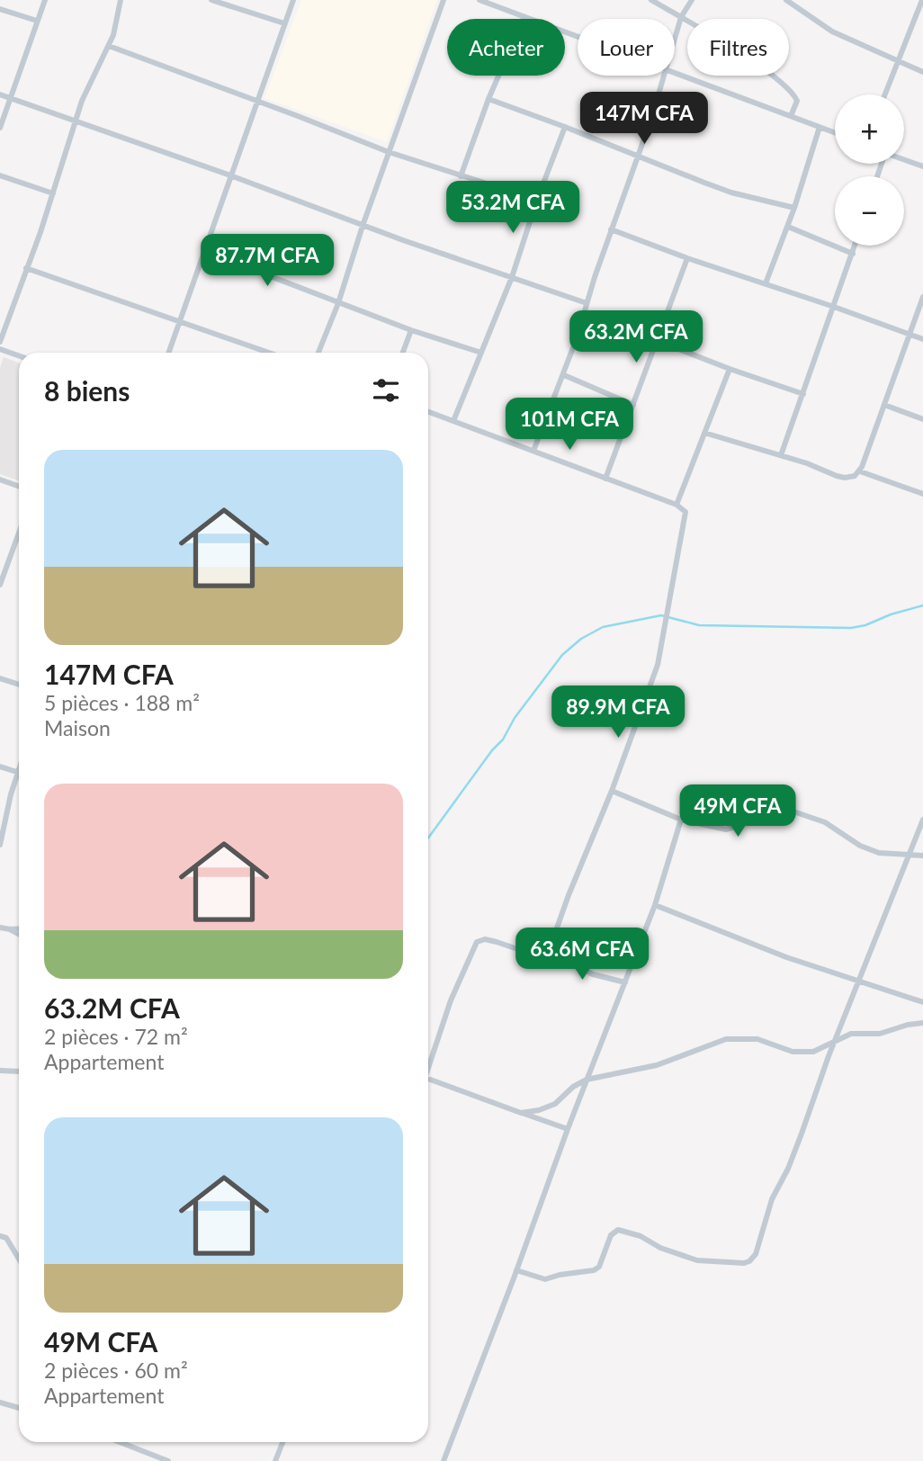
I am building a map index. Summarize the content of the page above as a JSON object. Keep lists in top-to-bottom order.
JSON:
{
  "page": {
    "chip": ["Acheter", "Louer", "Filtres"],
    "price": [
      "147M CFA",
      "53.2M CFA",
      "87.7M CFA",
      "63.2M CFA",
      "101M CFA",
      "89.9M CFA",
      "49M CFA",
      "63.6M CFA"
    ],
    "map_buttons": ["+", "−"],
    "heading": "8 biens",
    "list": [
      {
        "name": "147M CFA",
        "note": "5 pièces · 188 m² · Maison"
      },
      {
        "name": "63.2M CFA",
        "note": "2 pièces · 72 m² · Appartement"
      },
      {
        "name": "49M CFA",
        "note": "2 pièces · 60 m² · Appartement"
      }
    ]
  }
}
